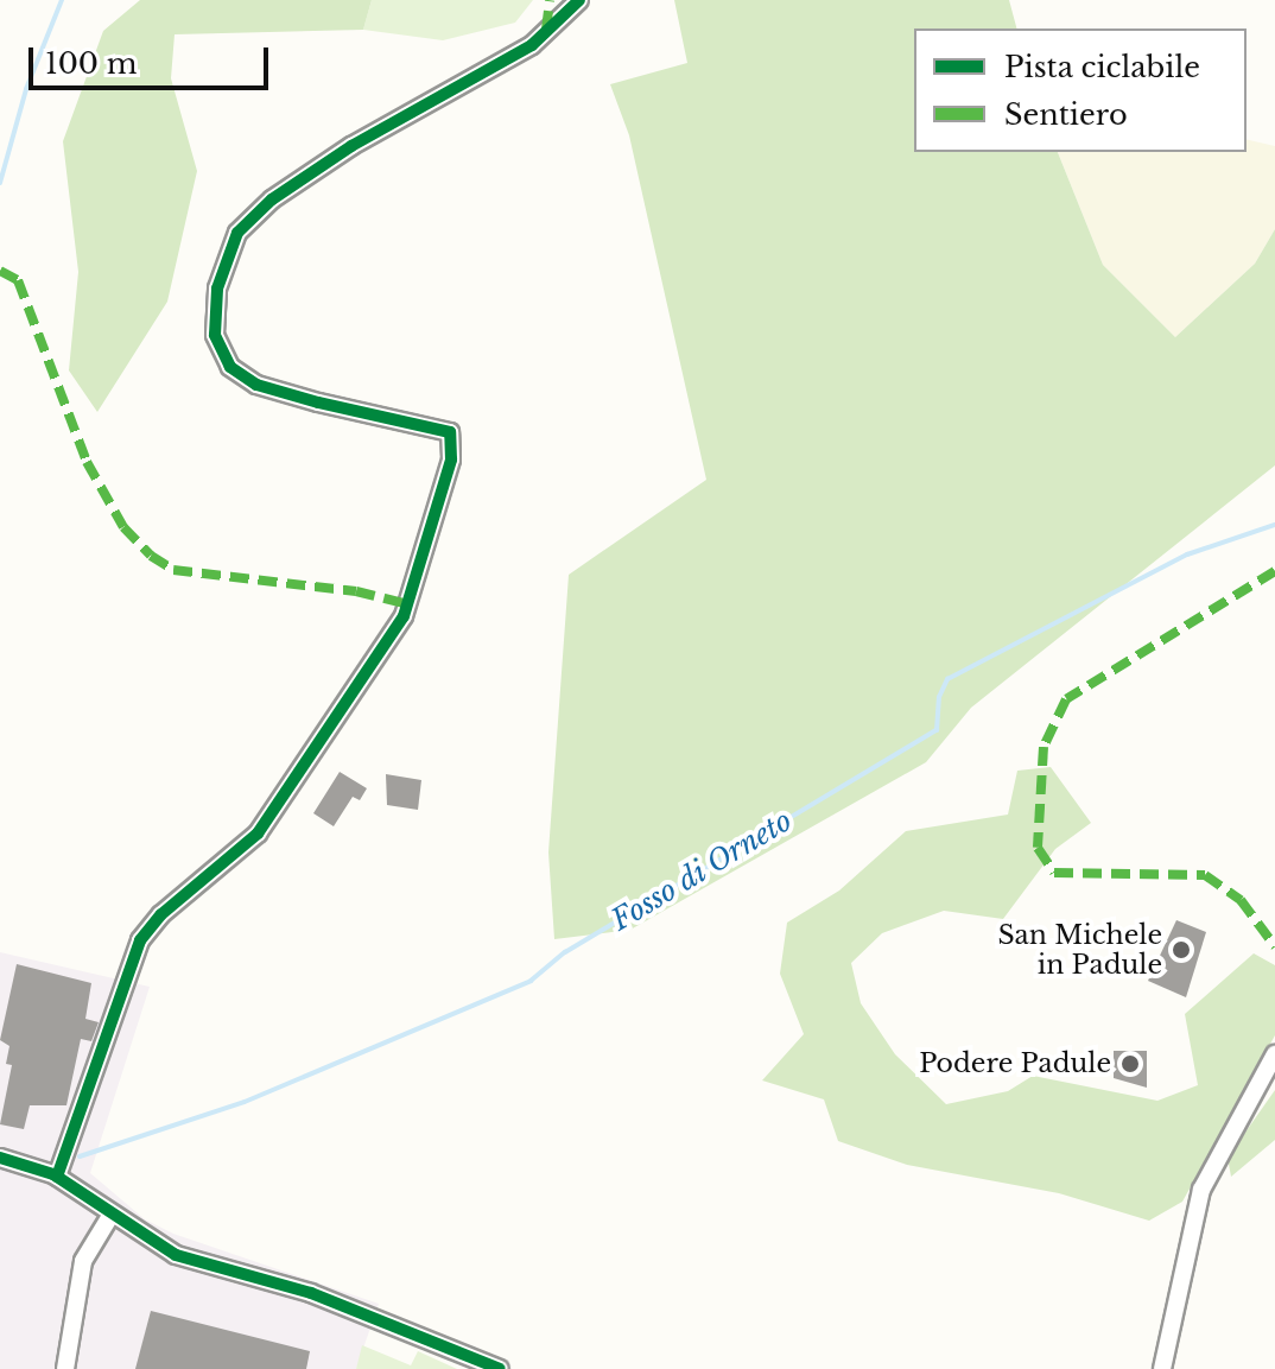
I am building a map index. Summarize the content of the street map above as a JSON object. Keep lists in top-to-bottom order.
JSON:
{
  "water": ["Fosso di Orneto"],
  "places": ["San Michele in Padule", "Podere Padule"],
  "legend": ["Pista ciclabile", "Sentiero"],
  "scale_bar": "100 m"
}
